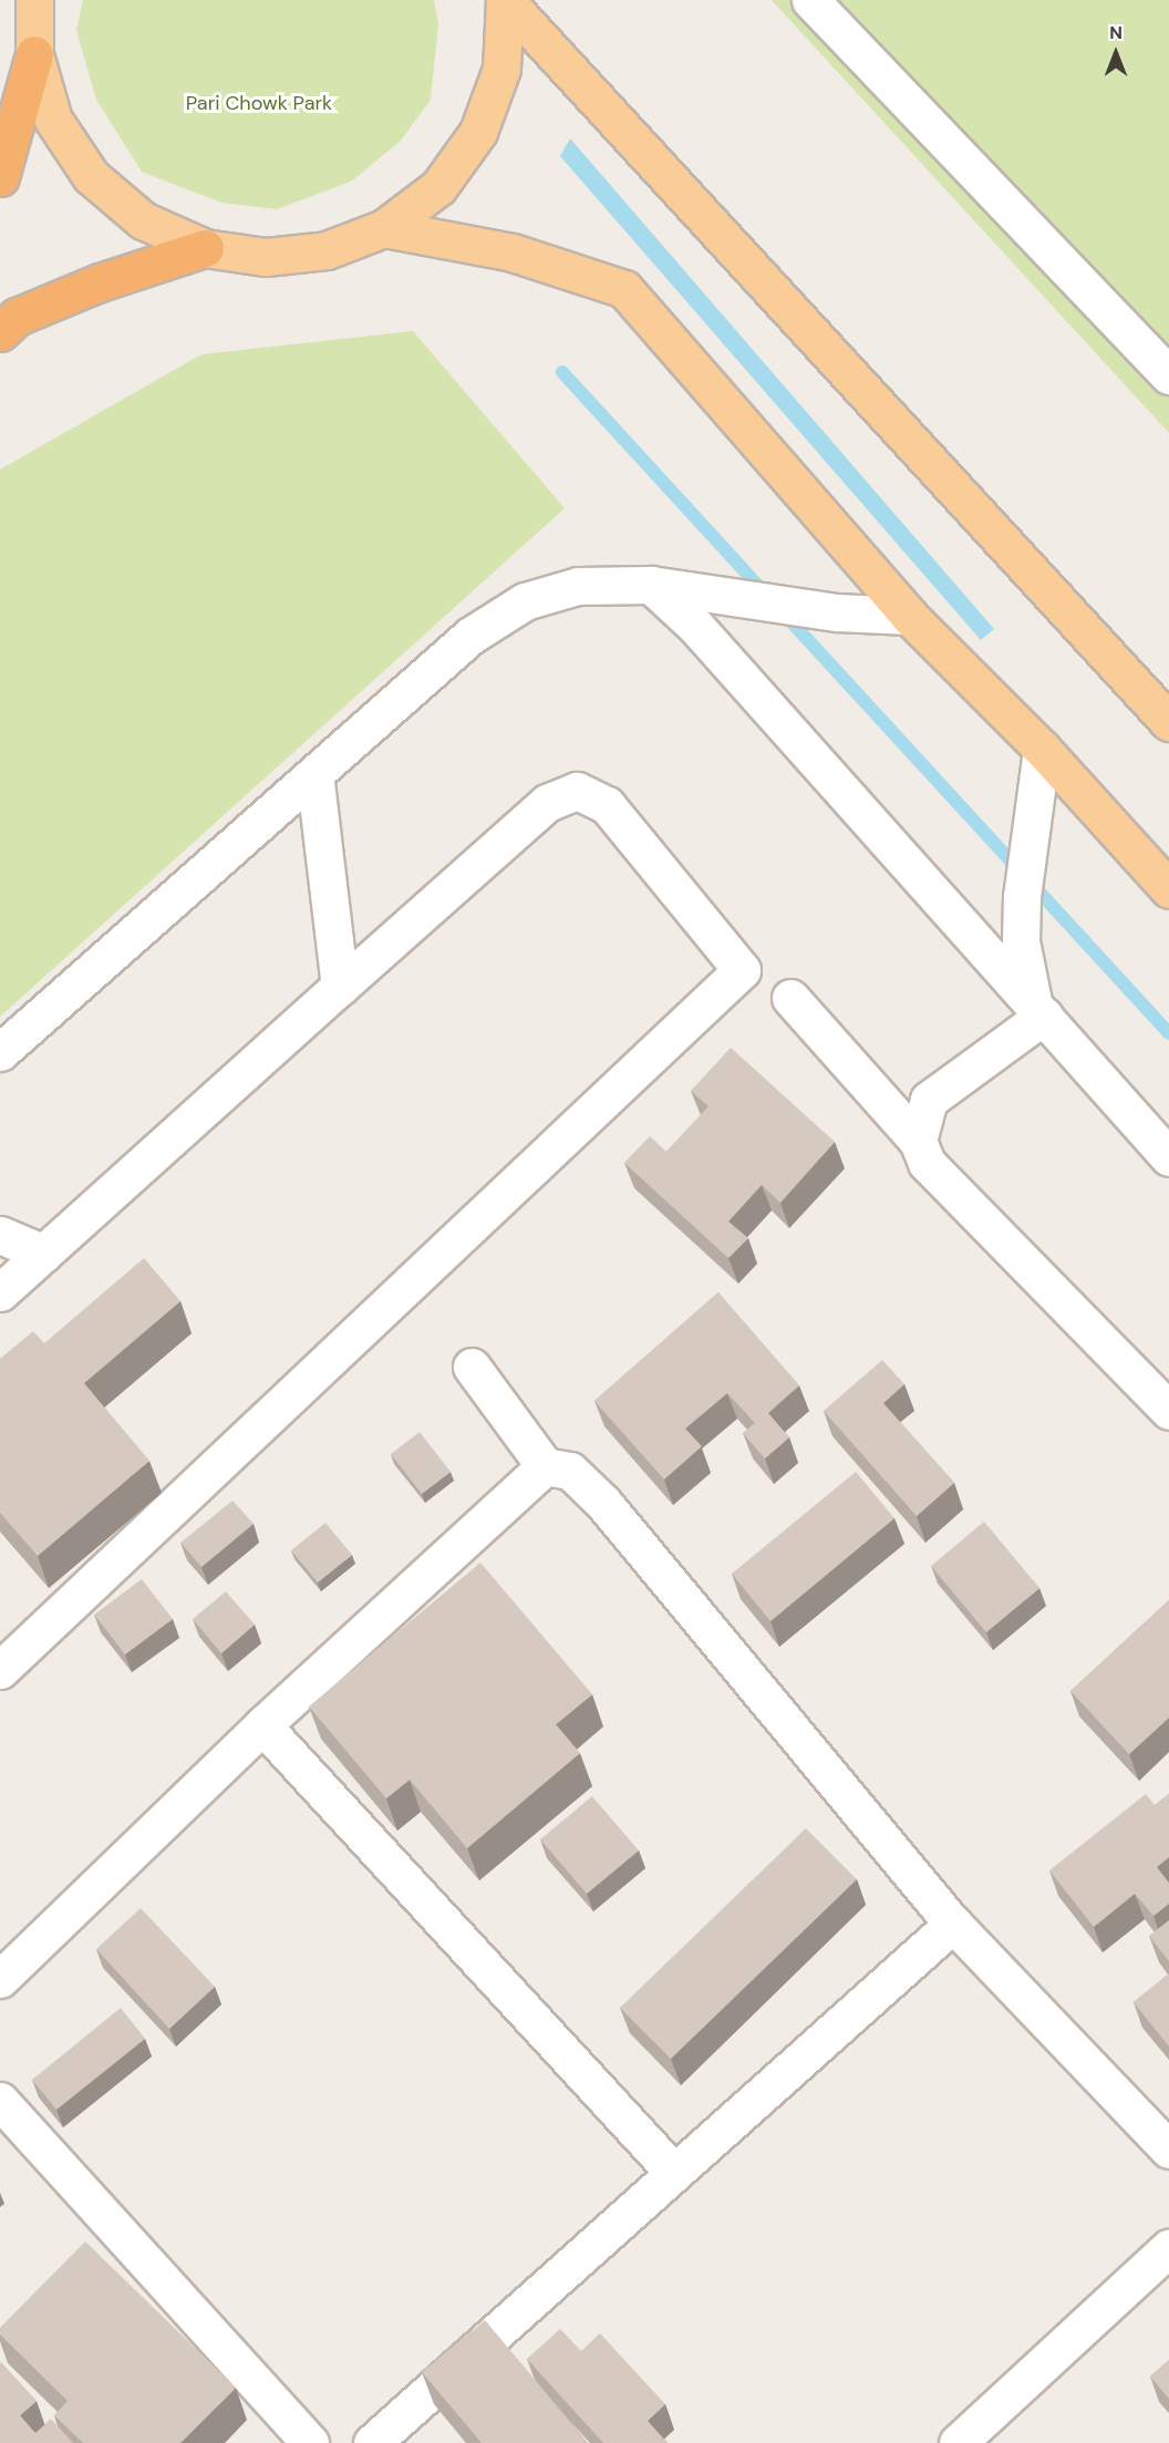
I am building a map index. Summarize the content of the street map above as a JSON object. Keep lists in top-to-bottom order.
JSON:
{
  "parks": ["Pari Chowk Park"],
  "north": "top"
}
